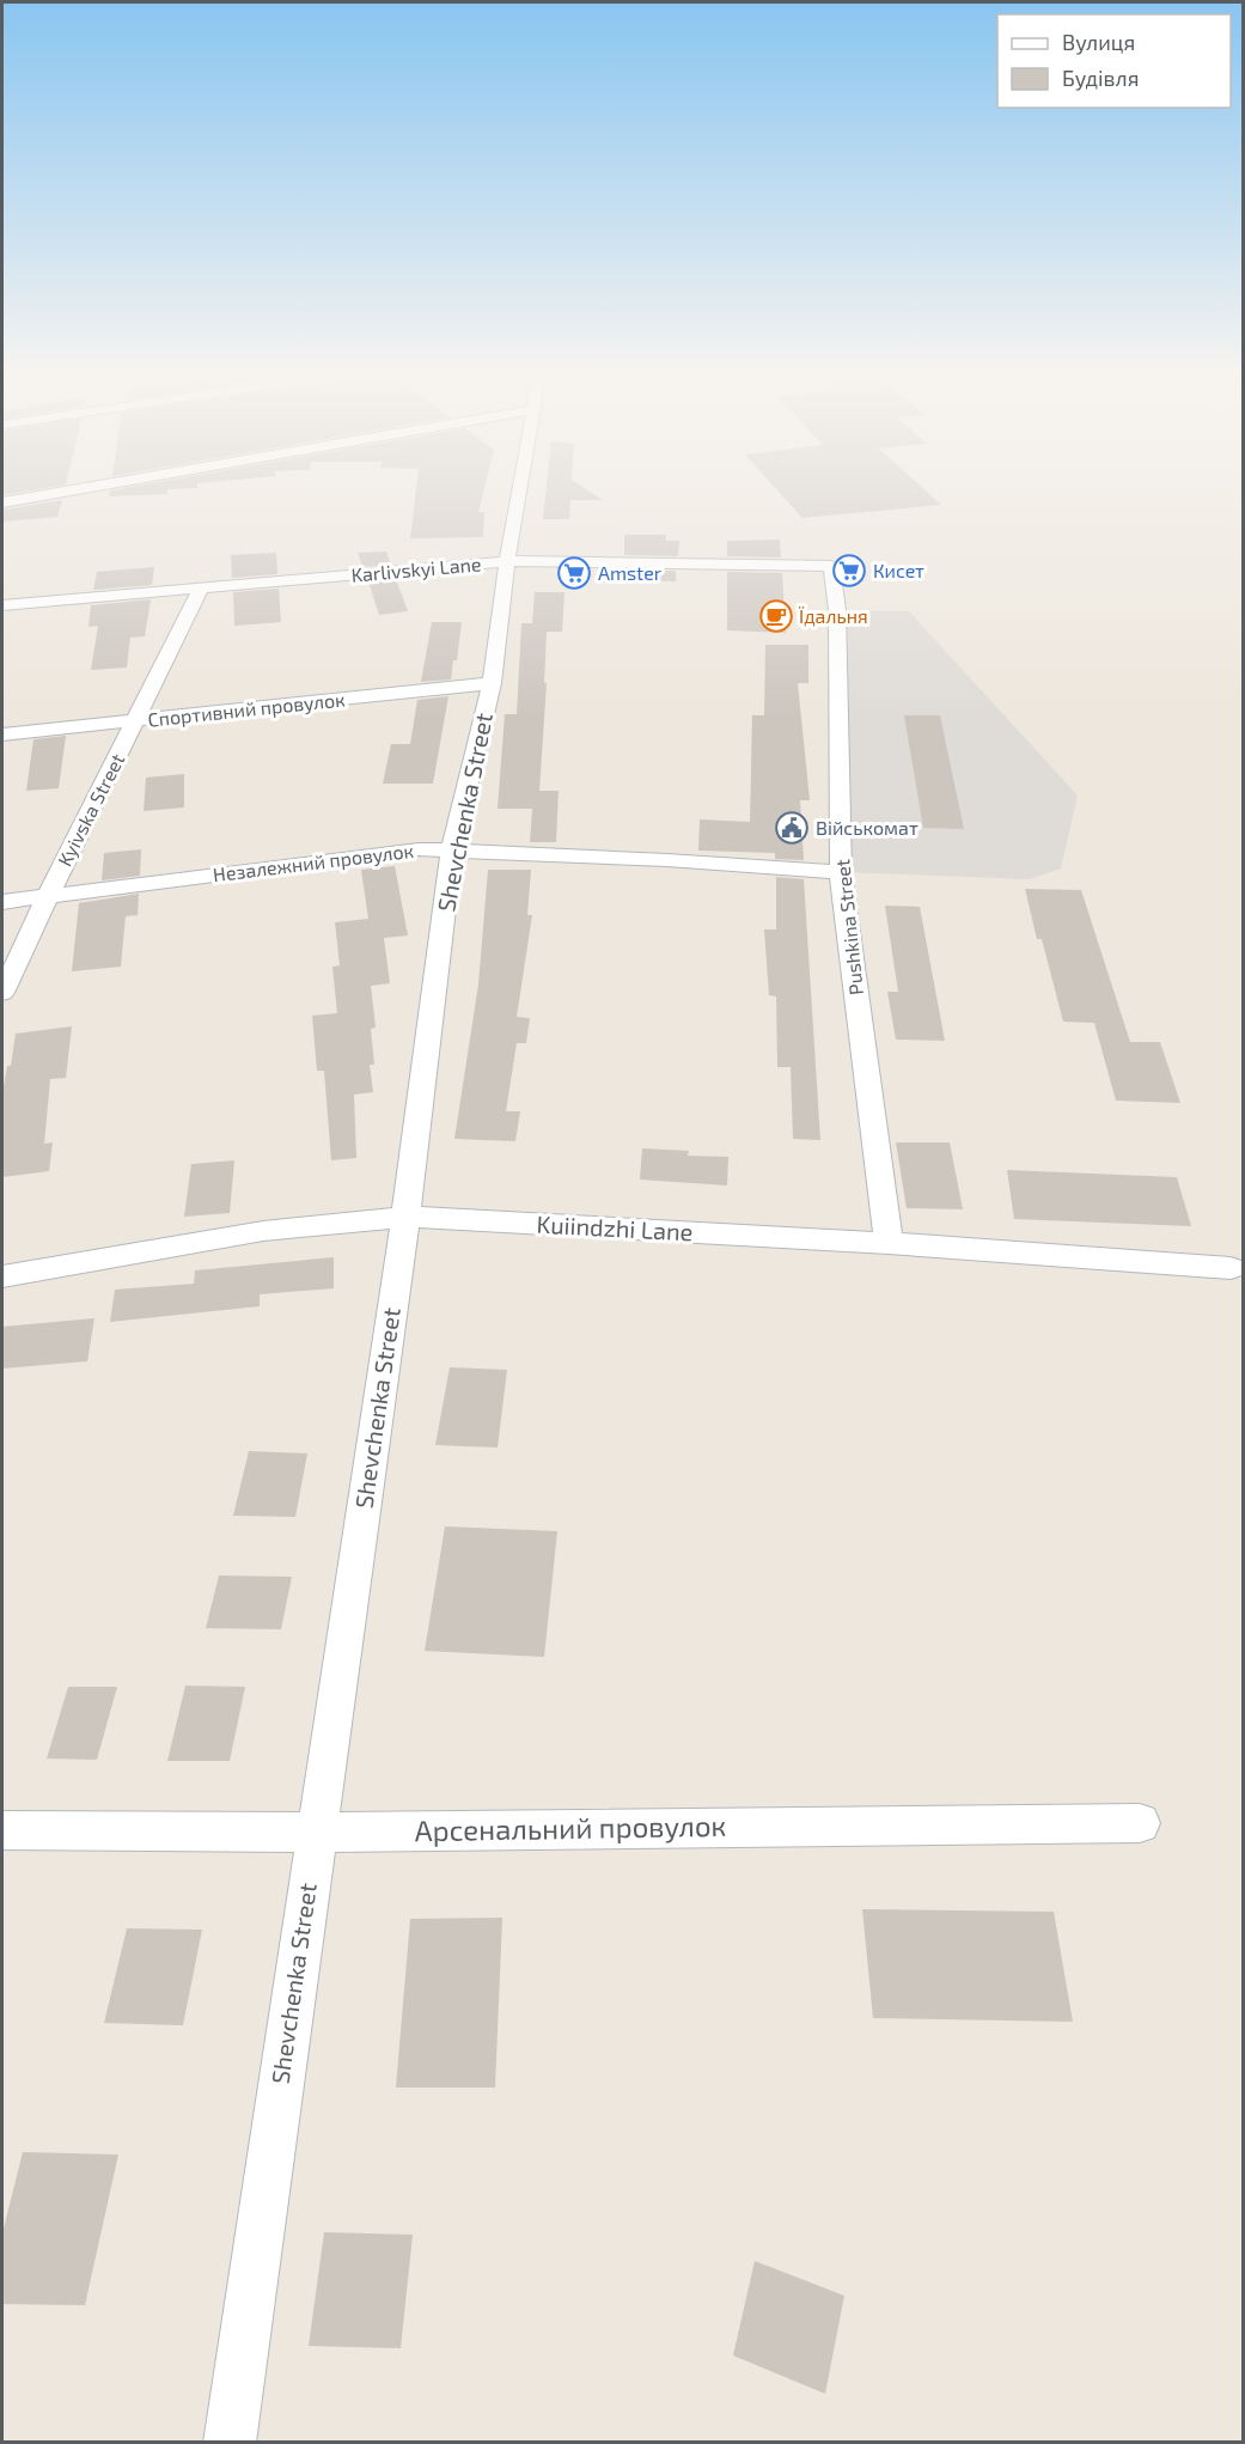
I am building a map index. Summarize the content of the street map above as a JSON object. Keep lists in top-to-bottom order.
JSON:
{
  "streets": {
    "street": [
      "Karlіvskyi Lane",
      "Спортивний провулок",
      "Kyivska Street",
      "Shevchenka Street",
      "Незалежний провулок",
      "Pushkina Street",
      "Kuiindzhi Lane",
      "Арсенальний провулок"
    ]
  },
  "crossings": [
    ["Karlіvskyi Lane", "Kyivska Street"],
    ["Karlіvskyi Lane", "Shevchenka Street"],
    ["Karlіvskyi Lane", "Pushkina Street"],
    ["Спортивний провулок", "Kyivska Street"],
    ["Спортивний провулок", "Shevchenka Street"],
    ["Kyivska Street", "Незалежний провулок"],
    ["Shevchenka Street", "Незалежний провулок"],
    ["Shevchenka Street", "Kuiindzhi Lane"],
    ["Shevchenka Street", "Арсенальний провулок"],
    ["Незалежний провулок", "Pushkina Street"],
    ["Pushkina Street", "Kuiindzhi Lane"]
  ],
  "places": {
    "supermarket": ["Кисет", "Amster"],
    "cafe": ["Їдальня"],
    "public building": ["Військомат"]
  },
  "legend": ["Вулиця", "Будівля"]
}
